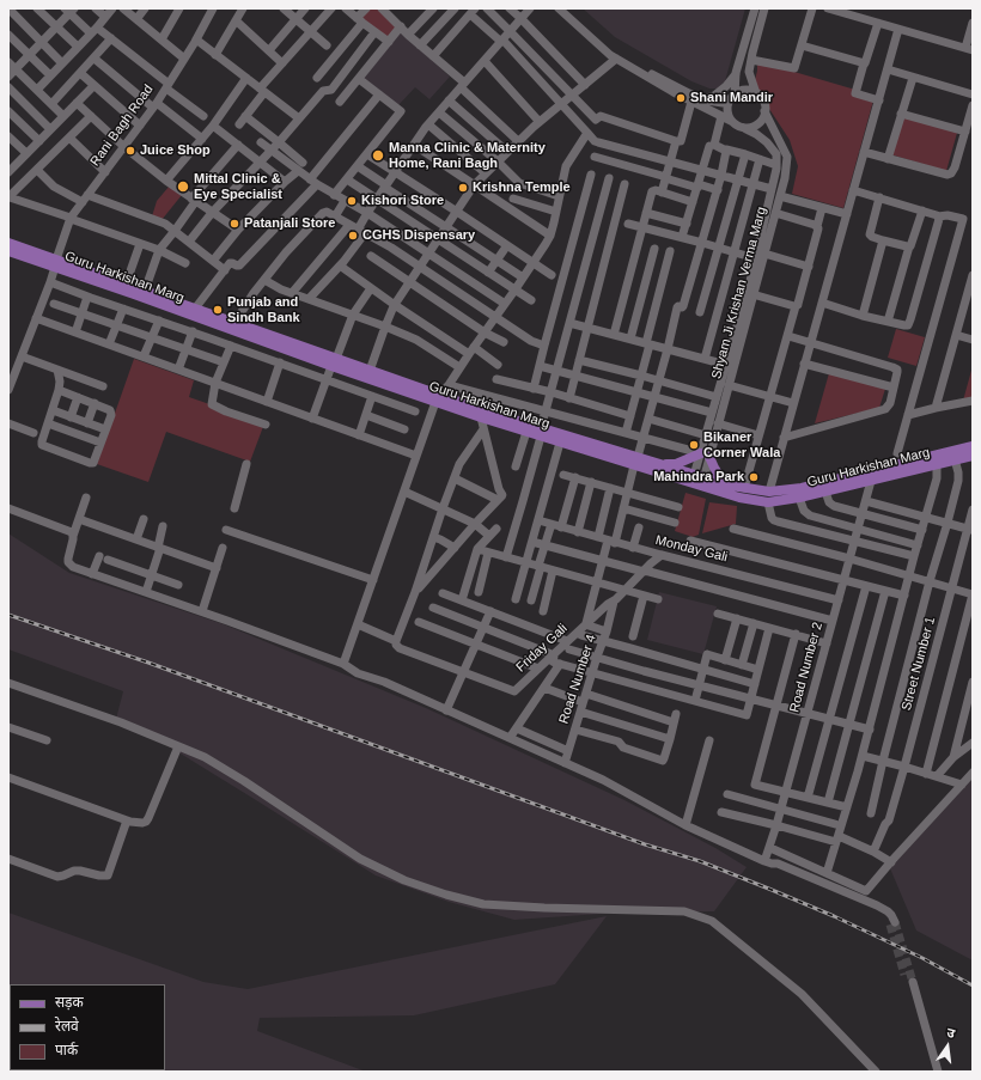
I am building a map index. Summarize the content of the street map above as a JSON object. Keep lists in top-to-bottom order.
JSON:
{
  "streets": {
    "main road": ["Guru Harkishan Marg"],
    "street": [
      "Rani Bagh Road",
      "Shyam Ji Krishan Verma Marg",
      "Monday Gali",
      "Friday Gali",
      "Street Number 1",
      "Road Number 2",
      "Road Number 4"
    ]
  },
  "crossings": [
    ["Rani Bagh Road", "Guru Harkishan Marg"],
    ["Guru Harkishan Marg", "Shyam Ji Krishan Verma Marg"],
    ["Guru Harkishan Marg", "Road Number 2"],
    ["Monday Gali", "Friday Gali"],
    ["Monday Gali", "Road Number 2"],
    ["Friday Gali", "Road Number 4"]
  ],
  "places": [
    "Shani Mandir",
    "Juice Shop",
    "Manna Clinic & Maternity Home, Rani Bagh",
    "Mittal Clinic & Eye Specialist",
    "Krishna Temple",
    "Kishori Store",
    "Patanjali Store",
    "CGHS Dispensary",
    "Punjab and Sindh Bank",
    "Bikaner Corner Wala",
    "Mahindra Park"
  ],
  "legend": ["सड़क", "रेलवे", "पार्क"],
  "north": "top"
}
